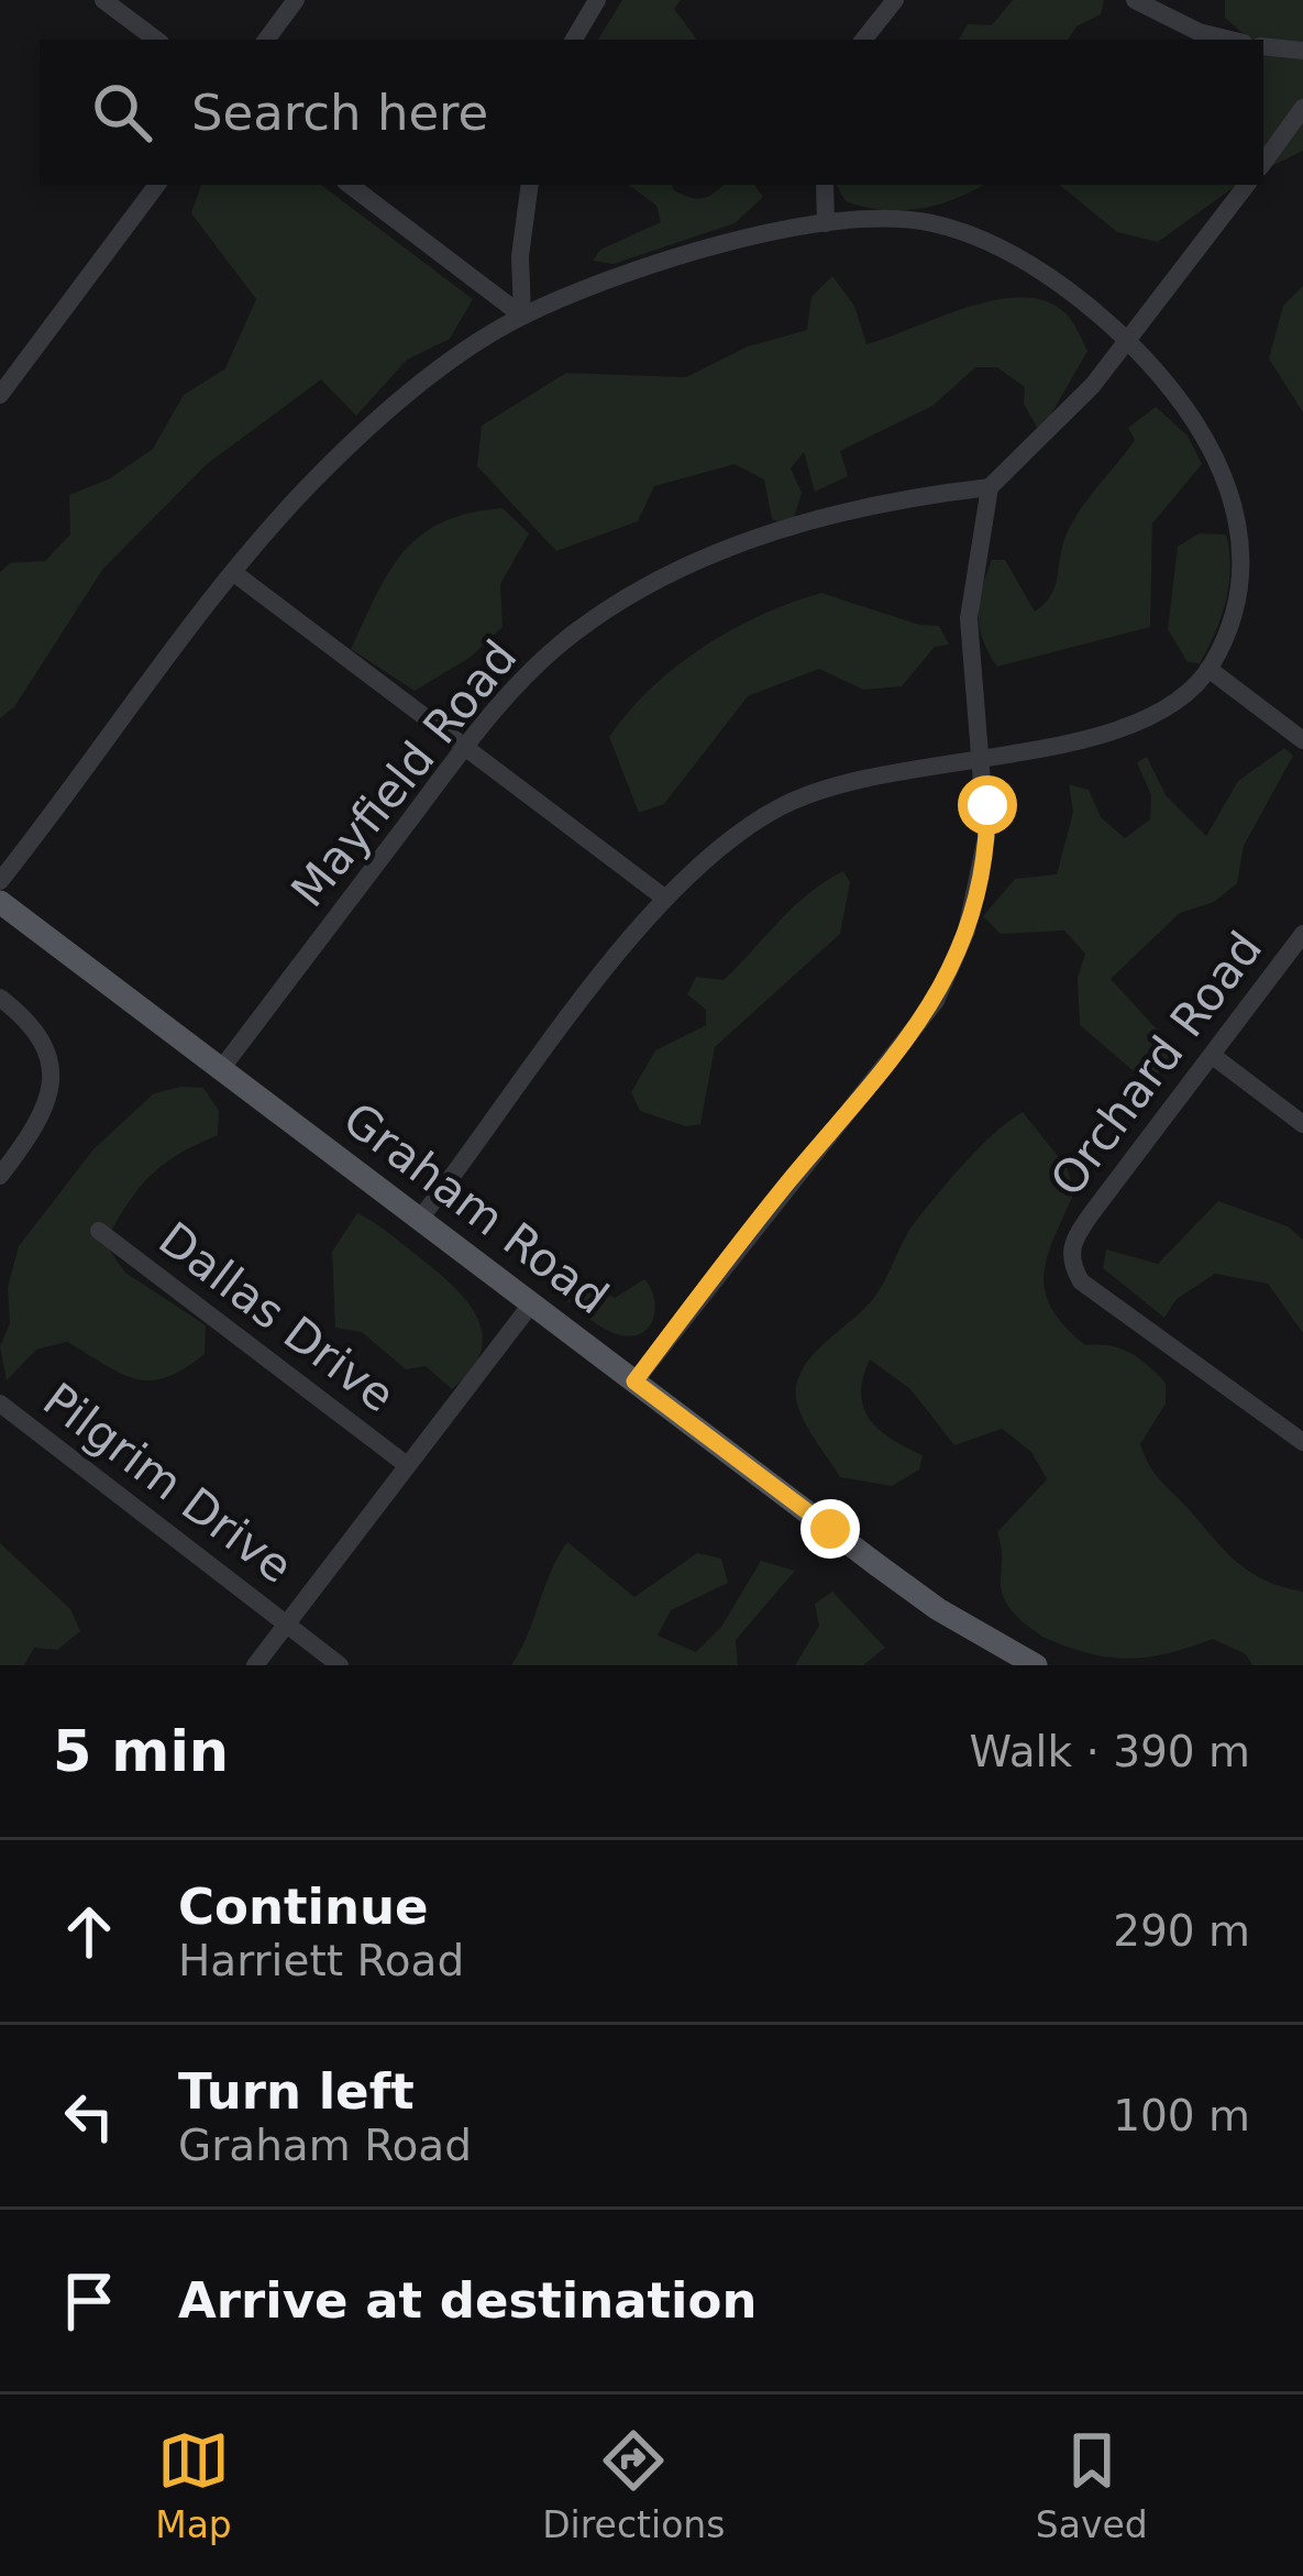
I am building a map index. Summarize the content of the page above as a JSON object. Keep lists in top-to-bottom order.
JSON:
{
  "streets": {
    "main road": ["Graham Road"],
    "street": [
      "Mayfield Road",
      "Orchard Road",
      "Dallas Drive",
      "Pilgrim Drive"
    ]
  },
  "crossings": [
    ["Mayfield Road", "Graham Road"]
  ],
  "page": {
    "search": "Search here",
    "heading": ["5 min", "Walk · 390 m"],
    "list": [
      ["Continue", "Harriett Road", "290 m"],
      ["Turn left", "Graham Road", "100 m"],
      "Arrive at destination"
    ],
    "nav": ["Map", "Directions", "Saved"]
  }
}
